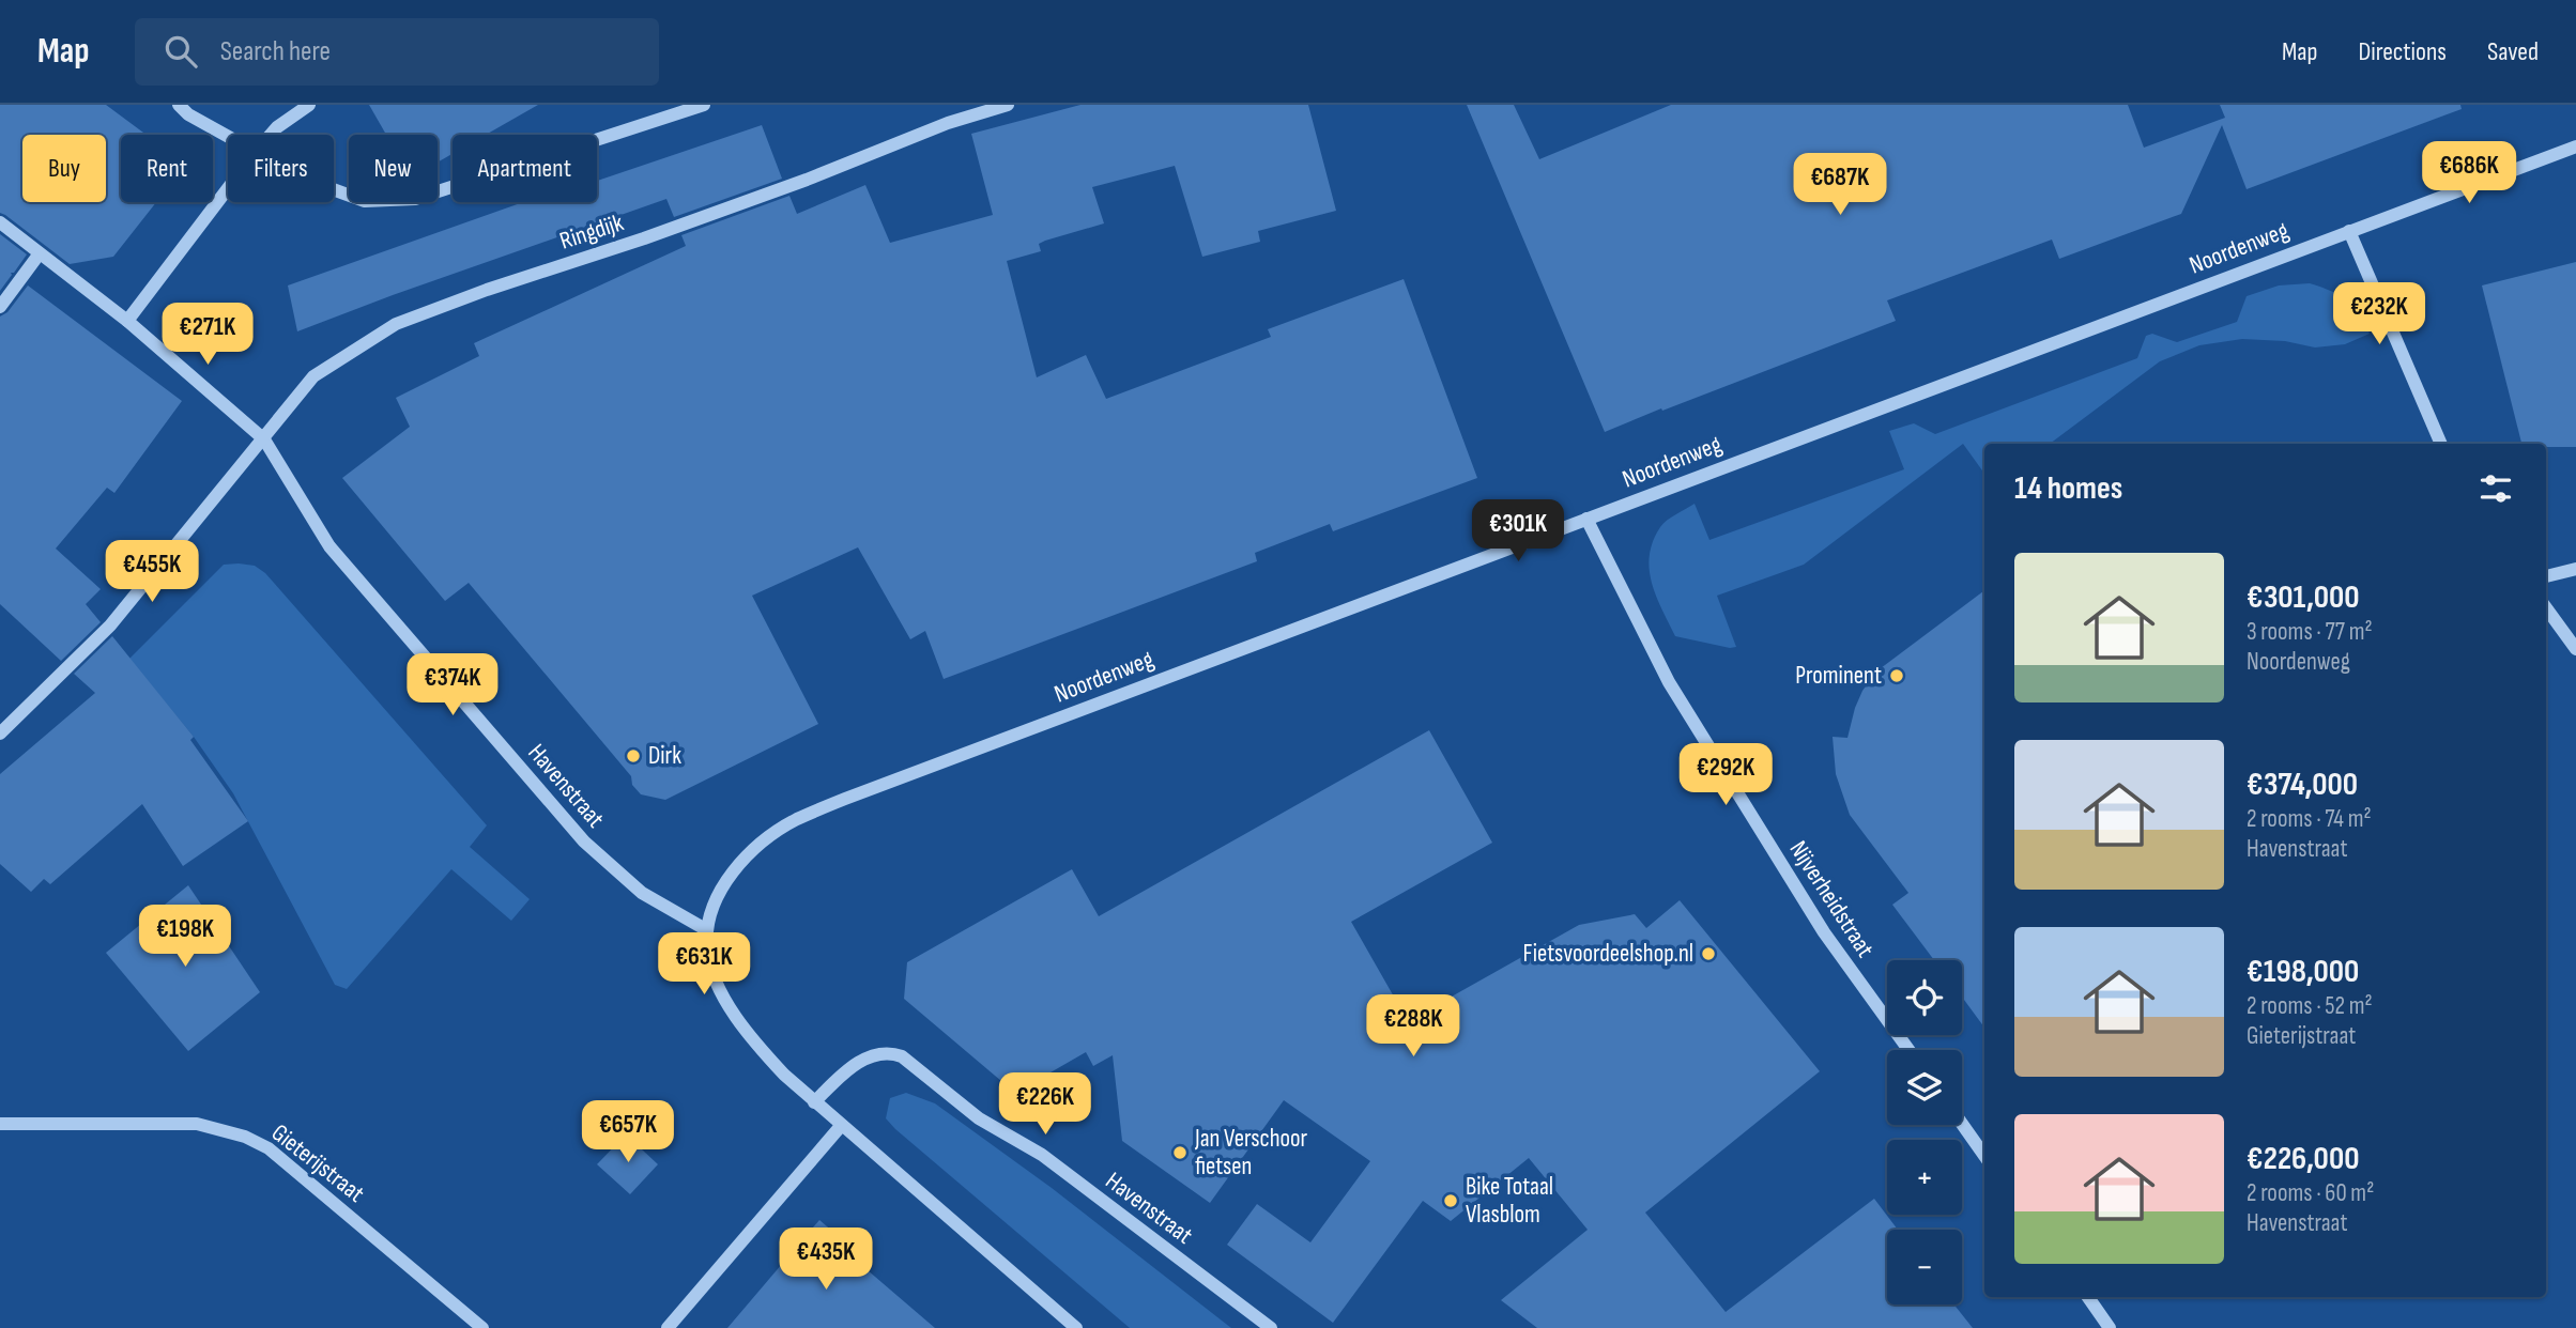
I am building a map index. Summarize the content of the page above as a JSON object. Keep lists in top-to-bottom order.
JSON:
{
  "streets": {
    "street": [
      "Ringdijk",
      "Noordenweg",
      "Havenstraat",
      "Nijverheidstraat",
      "Gieterijstraat"
    ]
  },
  "crossings": [
    ["Ringdijk", "Havenstraat"],
    ["Noordenweg", "Havenstraat"],
    ["Noordenweg", "Nijverheidstraat"]
  ],
  "places": [
    "Prominent",
    "Dirk",
    "Fietsvoordeelshop.nl",
    "Jan Verschoor fietsen",
    "Bike Totaal Vlasblom"
  ],
  "page": {
    "header": "Map",
    "search": "Search here",
    "nav": ["Map", "Directions", "Saved"],
    "chip": [
      "Buy",
      "Rent",
      "Filters",
      "New",
      "Apartment"
    ],
    "price": [
      "€686K",
      "€687K",
      "€232K",
      "€271K",
      "€301K",
      "€455K",
      "€374K",
      "€292K",
      "€198K",
      "€631K",
      "€288K",
      "€226K",
      "€657K",
      "€435K"
    ],
    "heading": "14 homes",
    "list": [
      {
        "name": "€301,000",
        "note": "3 rooms · 77 m² · Noordenweg"
      },
      {
        "name": "€374,000",
        "note": "2 rooms · 74 m² · Havenstraat"
      },
      {
        "name": "€198,000",
        "note": "2 rooms · 52 m² · Gieterijstraat"
      },
      {
        "name": "€226,000",
        "note": "2 rooms · 60 m² · Havenstraat"
      }
    ],
    "map_buttons": ["+", "−"]
  }
}
